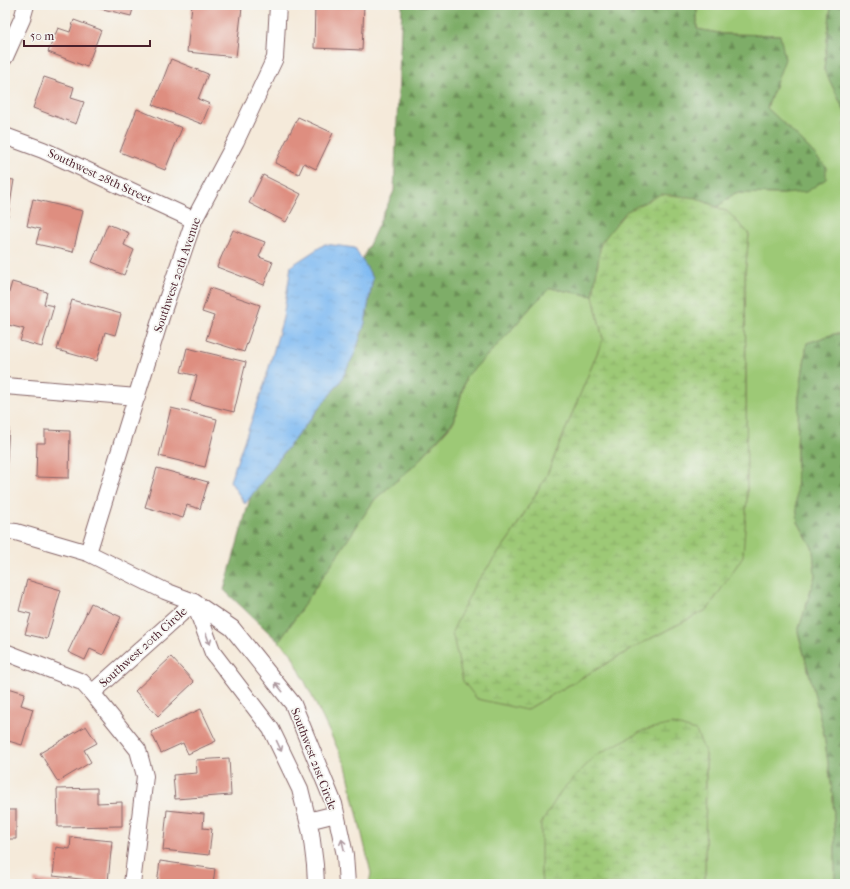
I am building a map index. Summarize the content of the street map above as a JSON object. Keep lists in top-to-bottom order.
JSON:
{
  "streets": {
    "street": [
      "Southwest 28th Street",
      "Southwest 20th Avenue",
      "Southwest 20th Circle",
      "Southwest 21st Circle"
    ]
  },
  "crossings": [
    ["Southwest 28th Street", "Southwest 20th Avenue"],
    ["Southwest 20th Avenue", "Southwest 21st Circle"],
    ["Southwest 20th Circle", "Southwest 21st Circle"]
  ],
  "scale_bar": "50 m"
}
